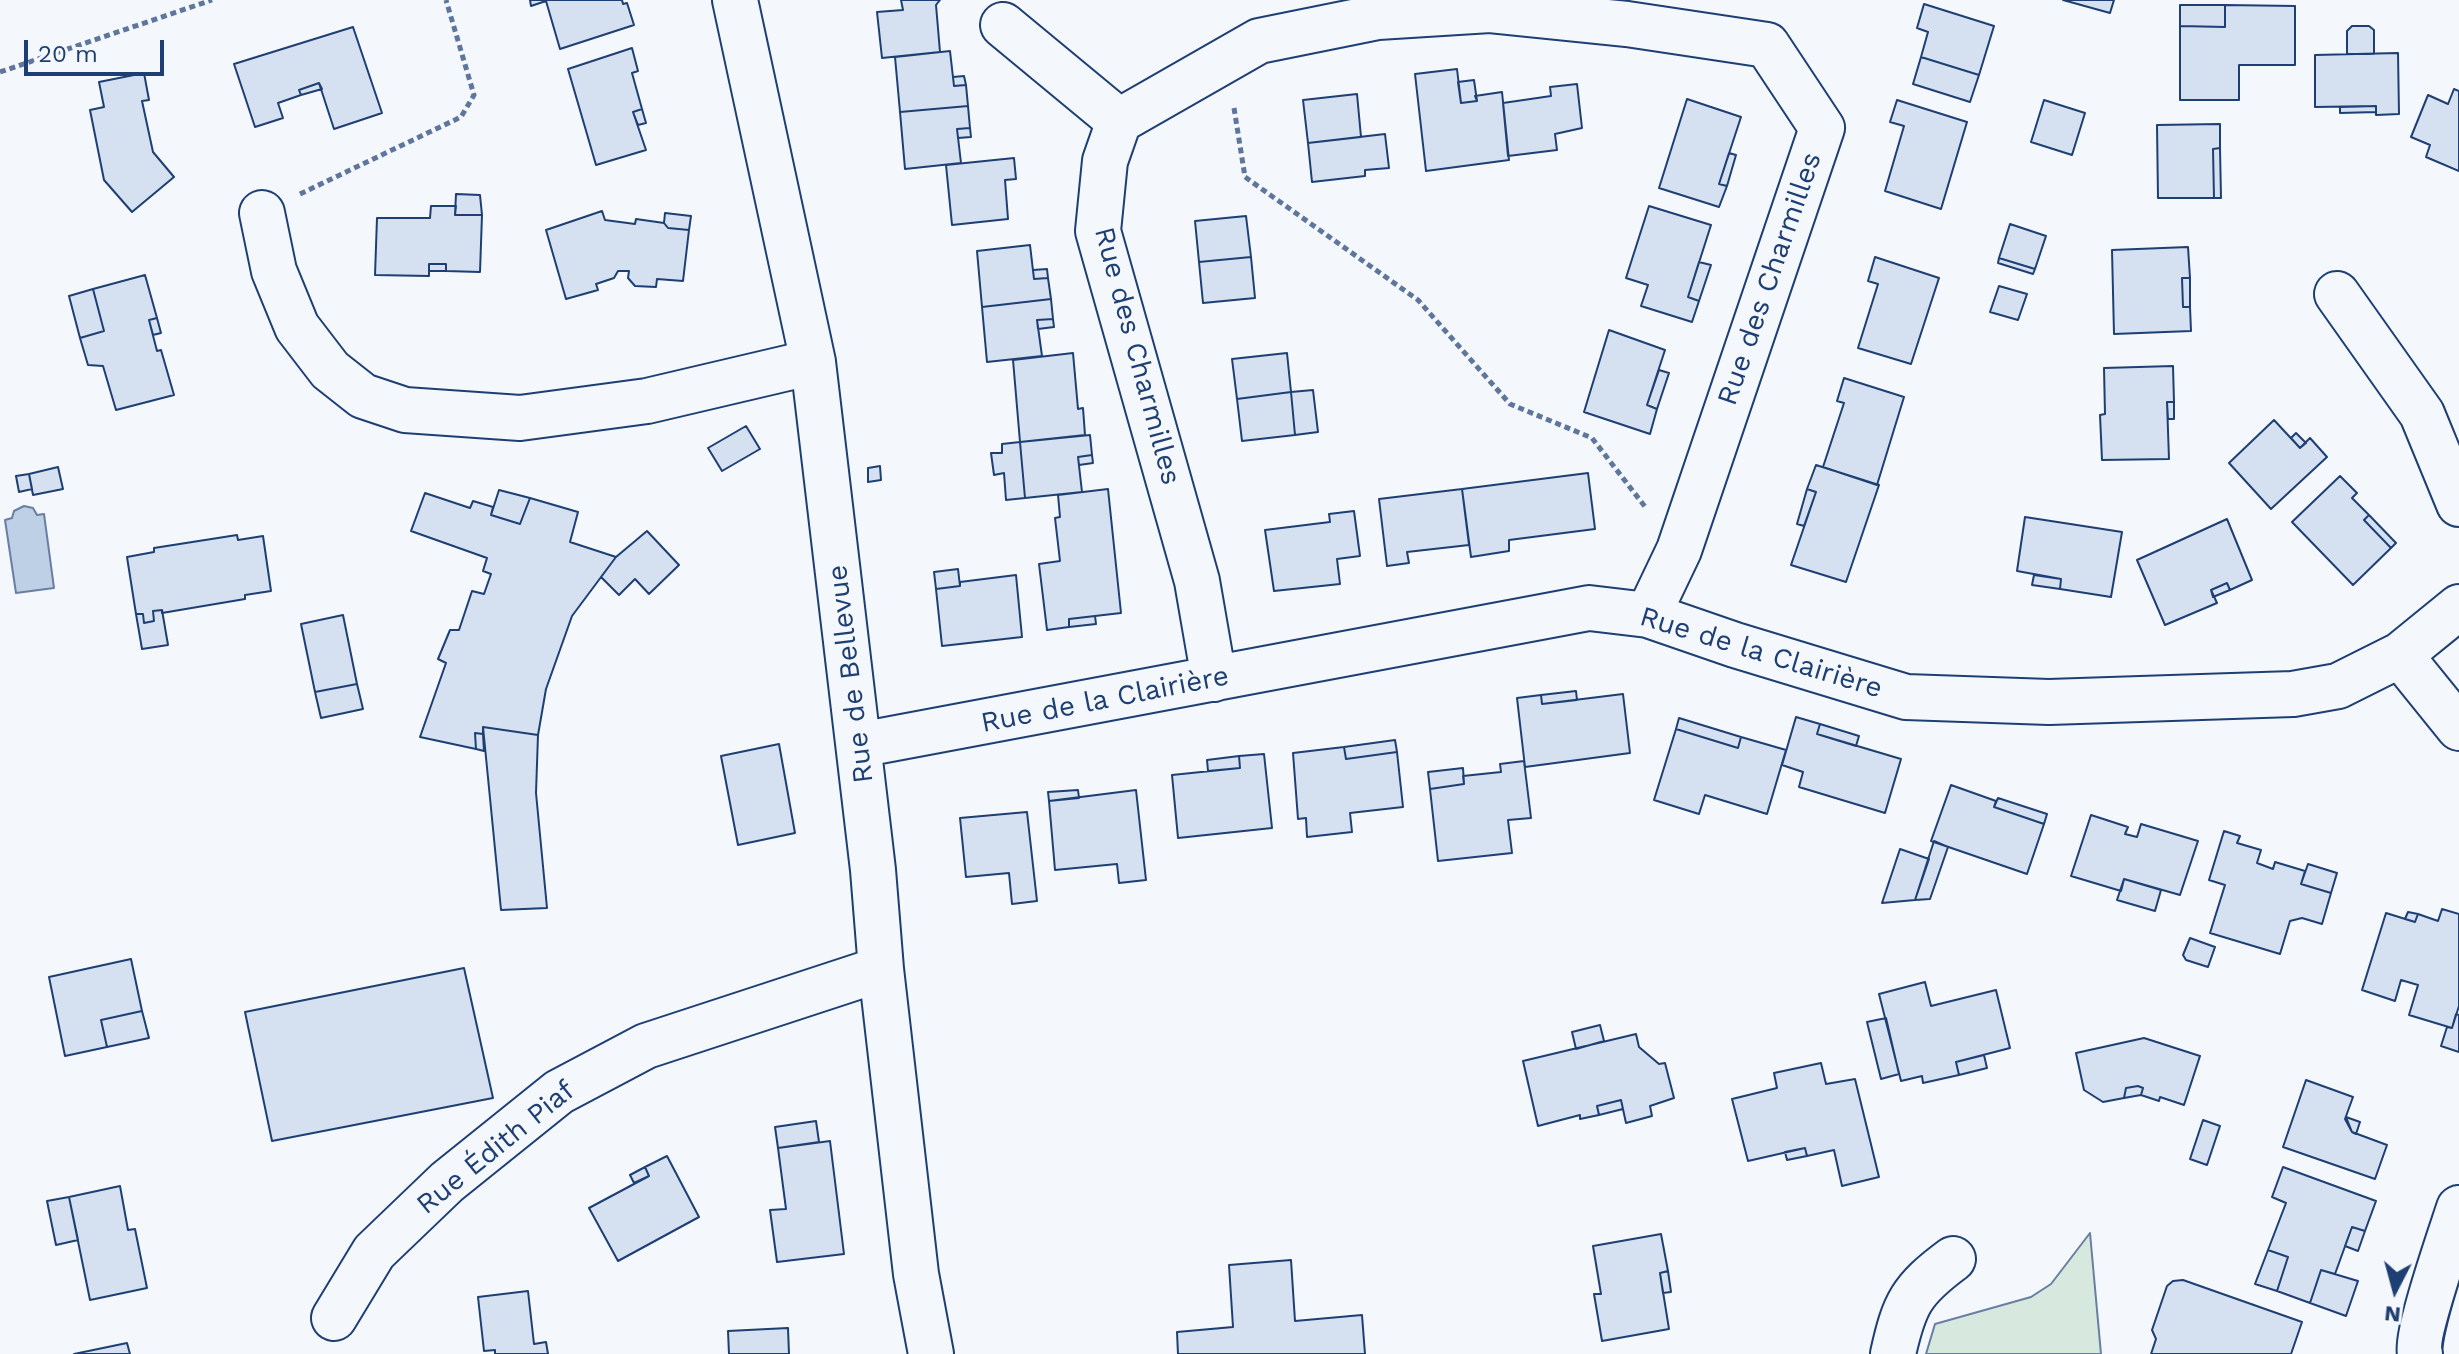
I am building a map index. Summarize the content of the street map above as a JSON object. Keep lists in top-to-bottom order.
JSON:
{
  "streets": {
    "street": [
      "Rue des Charmilles",
      "Rue de la Clairière",
      "Rue de Bellevue",
      "Rue Édith Piaf"
    ]
  },
  "crossings": [
    ["Rue des Charmilles", "Rue de la Clairière"],
    ["Rue de la Clairière", "Rue de Bellevue"],
    ["Rue de Bellevue", "Rue Édith Piaf"]
  ],
  "scale_bar": "20 m",
  "north": "bottom"
}
